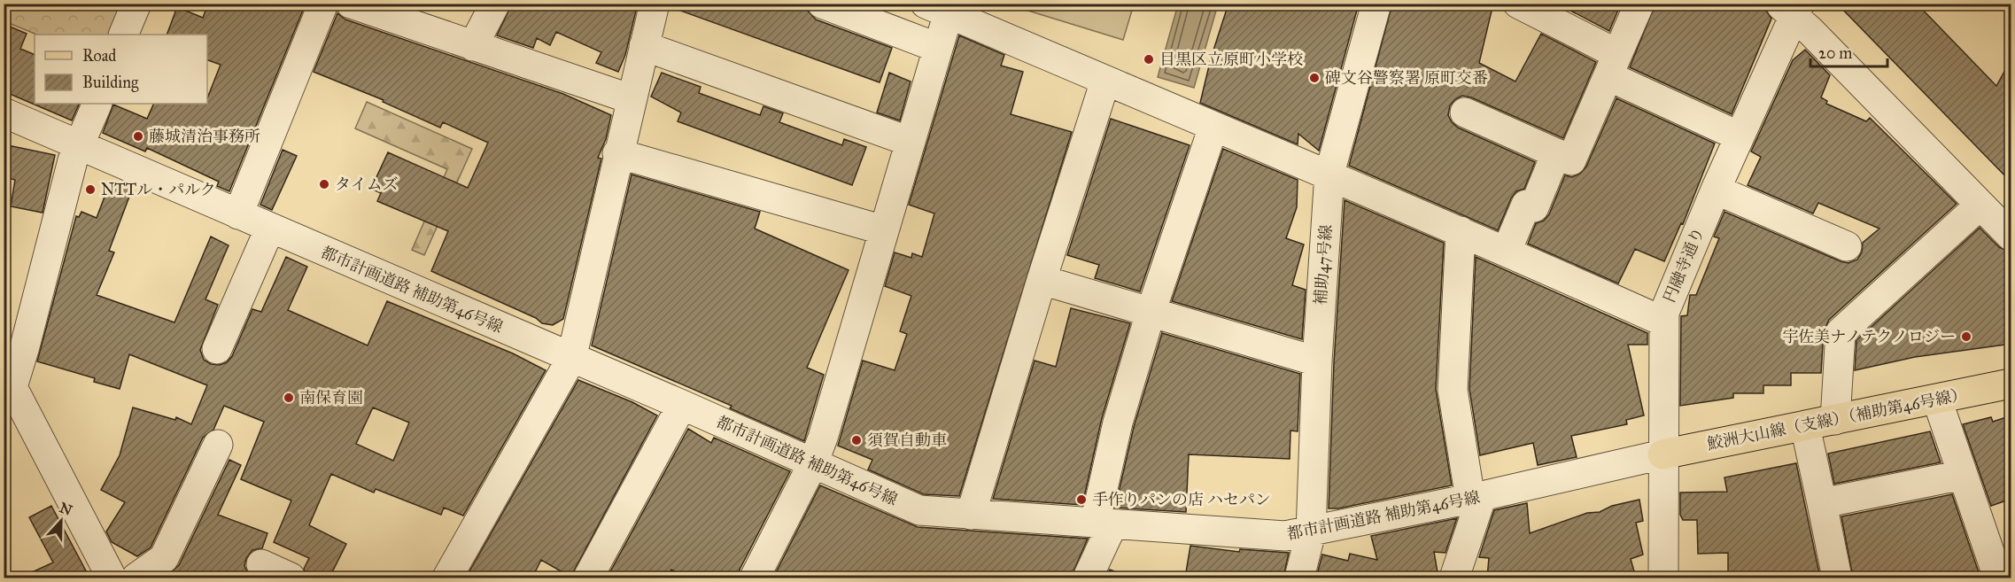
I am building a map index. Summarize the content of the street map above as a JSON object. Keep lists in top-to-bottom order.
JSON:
{
  "streets": {
    "main road": ["鮫洲大山線（支線）（補助第46号線）"],
    "street": ["補助47号線", "円融寺通り", "都市計画道路 補助第46号線"]
  },
  "crossings": [
    ["補助47号線", "都市計画道路 補助第46号線"],
    ["円融寺通り", "都市計画道路 補助第46号線"],
    ["円融寺通り", "鮫洲大山線（支線）（補助第46号線）"],
    ["都市計画道路 補助第46号線", "鮫洲大山線（支線）（補助第46号線）"]
  ],
  "places": [
    "目黒区立原町小学校",
    "碑文谷警察署 原町交番",
    "藤城清治事務所",
    "タイムズ",
    "NTTル・パルク",
    "宇佐美ナノテクノロジー",
    "南保育園",
    "須賀自動車",
    "手作りパンの店 ハセパン"
  ],
  "legend": ["Road", "Building"],
  "scale_bar": "20 m",
  "north": "top"
}
